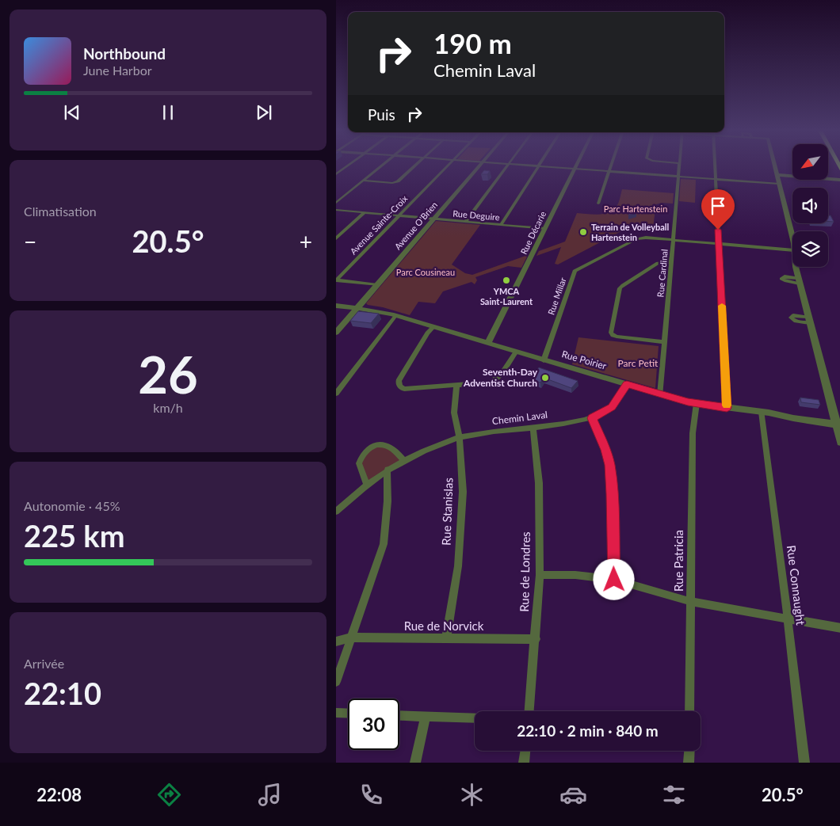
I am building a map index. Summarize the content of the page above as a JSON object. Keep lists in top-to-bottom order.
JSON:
{
  "streets": {
    "street": [
      "Rue Deguire",
      "Avenue Sainte-Croix",
      "Avenue O'Brien",
      "Rue Décarie",
      "Rue Cardinal",
      "Rue Millar",
      "Rue Poirier",
      "Chemin Laval",
      "Rue Stanislas",
      "Rue Patricia",
      "Rue de Londres",
      "Rue Connaught",
      "Rue de Norvick"
    ]
  },
  "crossings": [
    ["Rue Deguire", "Avenue Sainte-Croix"],
    ["Rue Deguire", "Avenue O'Brien"],
    ["Rue Deguire", "Rue Décarie"],
    ["Avenue O'Brien", "Rue Poirier"],
    ["Rue Décarie", "Rue Poirier"],
    ["Rue Cardinal", "Rue Millar"],
    ["Rue Cardinal", "Rue Poirier"],
    ["Rue Millar", "Rue Poirier"],
    ["Rue Poirier", "Chemin Laval"],
    ["Rue Poirier", "Rue Patricia"],
    ["Rue Poirier", "Rue Connaught"],
    ["Chemin Laval", "Rue Stanislas"],
    ["Chemin Laval", "Rue de Londres"],
    ["Rue Stanislas", "Rue de Norvick"],
    ["Rue de Londres", "Rue de Norvick"]
  ],
  "parks": ["Parc Hartenstein", "Parc Cousineau", "Parc Petit"],
  "places": ["Terrain de Volleyball Hartenstein", "YMCA Saint-Laurent", "Seventh-Day Adventist Church"],
  "north": "bottom left",
  "page": {
    "turn": ["190 m", "Chemin Laval"],
    "song": ["Northbound", "June Harbor"],
    "then": "Puis",
    "tile": [
      "Climatisation",
      ["26", "km/h"],
      ["Autonomie · 45%", "225 km"],
      ["Arrivée", "22:10"]
    ],
    "heat": ["−", "20.5°", "+"],
    "limit": "30",
    "trip": "22:10 · 2 min · 840 m",
    "tabs": ["22:08", "20.5°"]
  }
}
